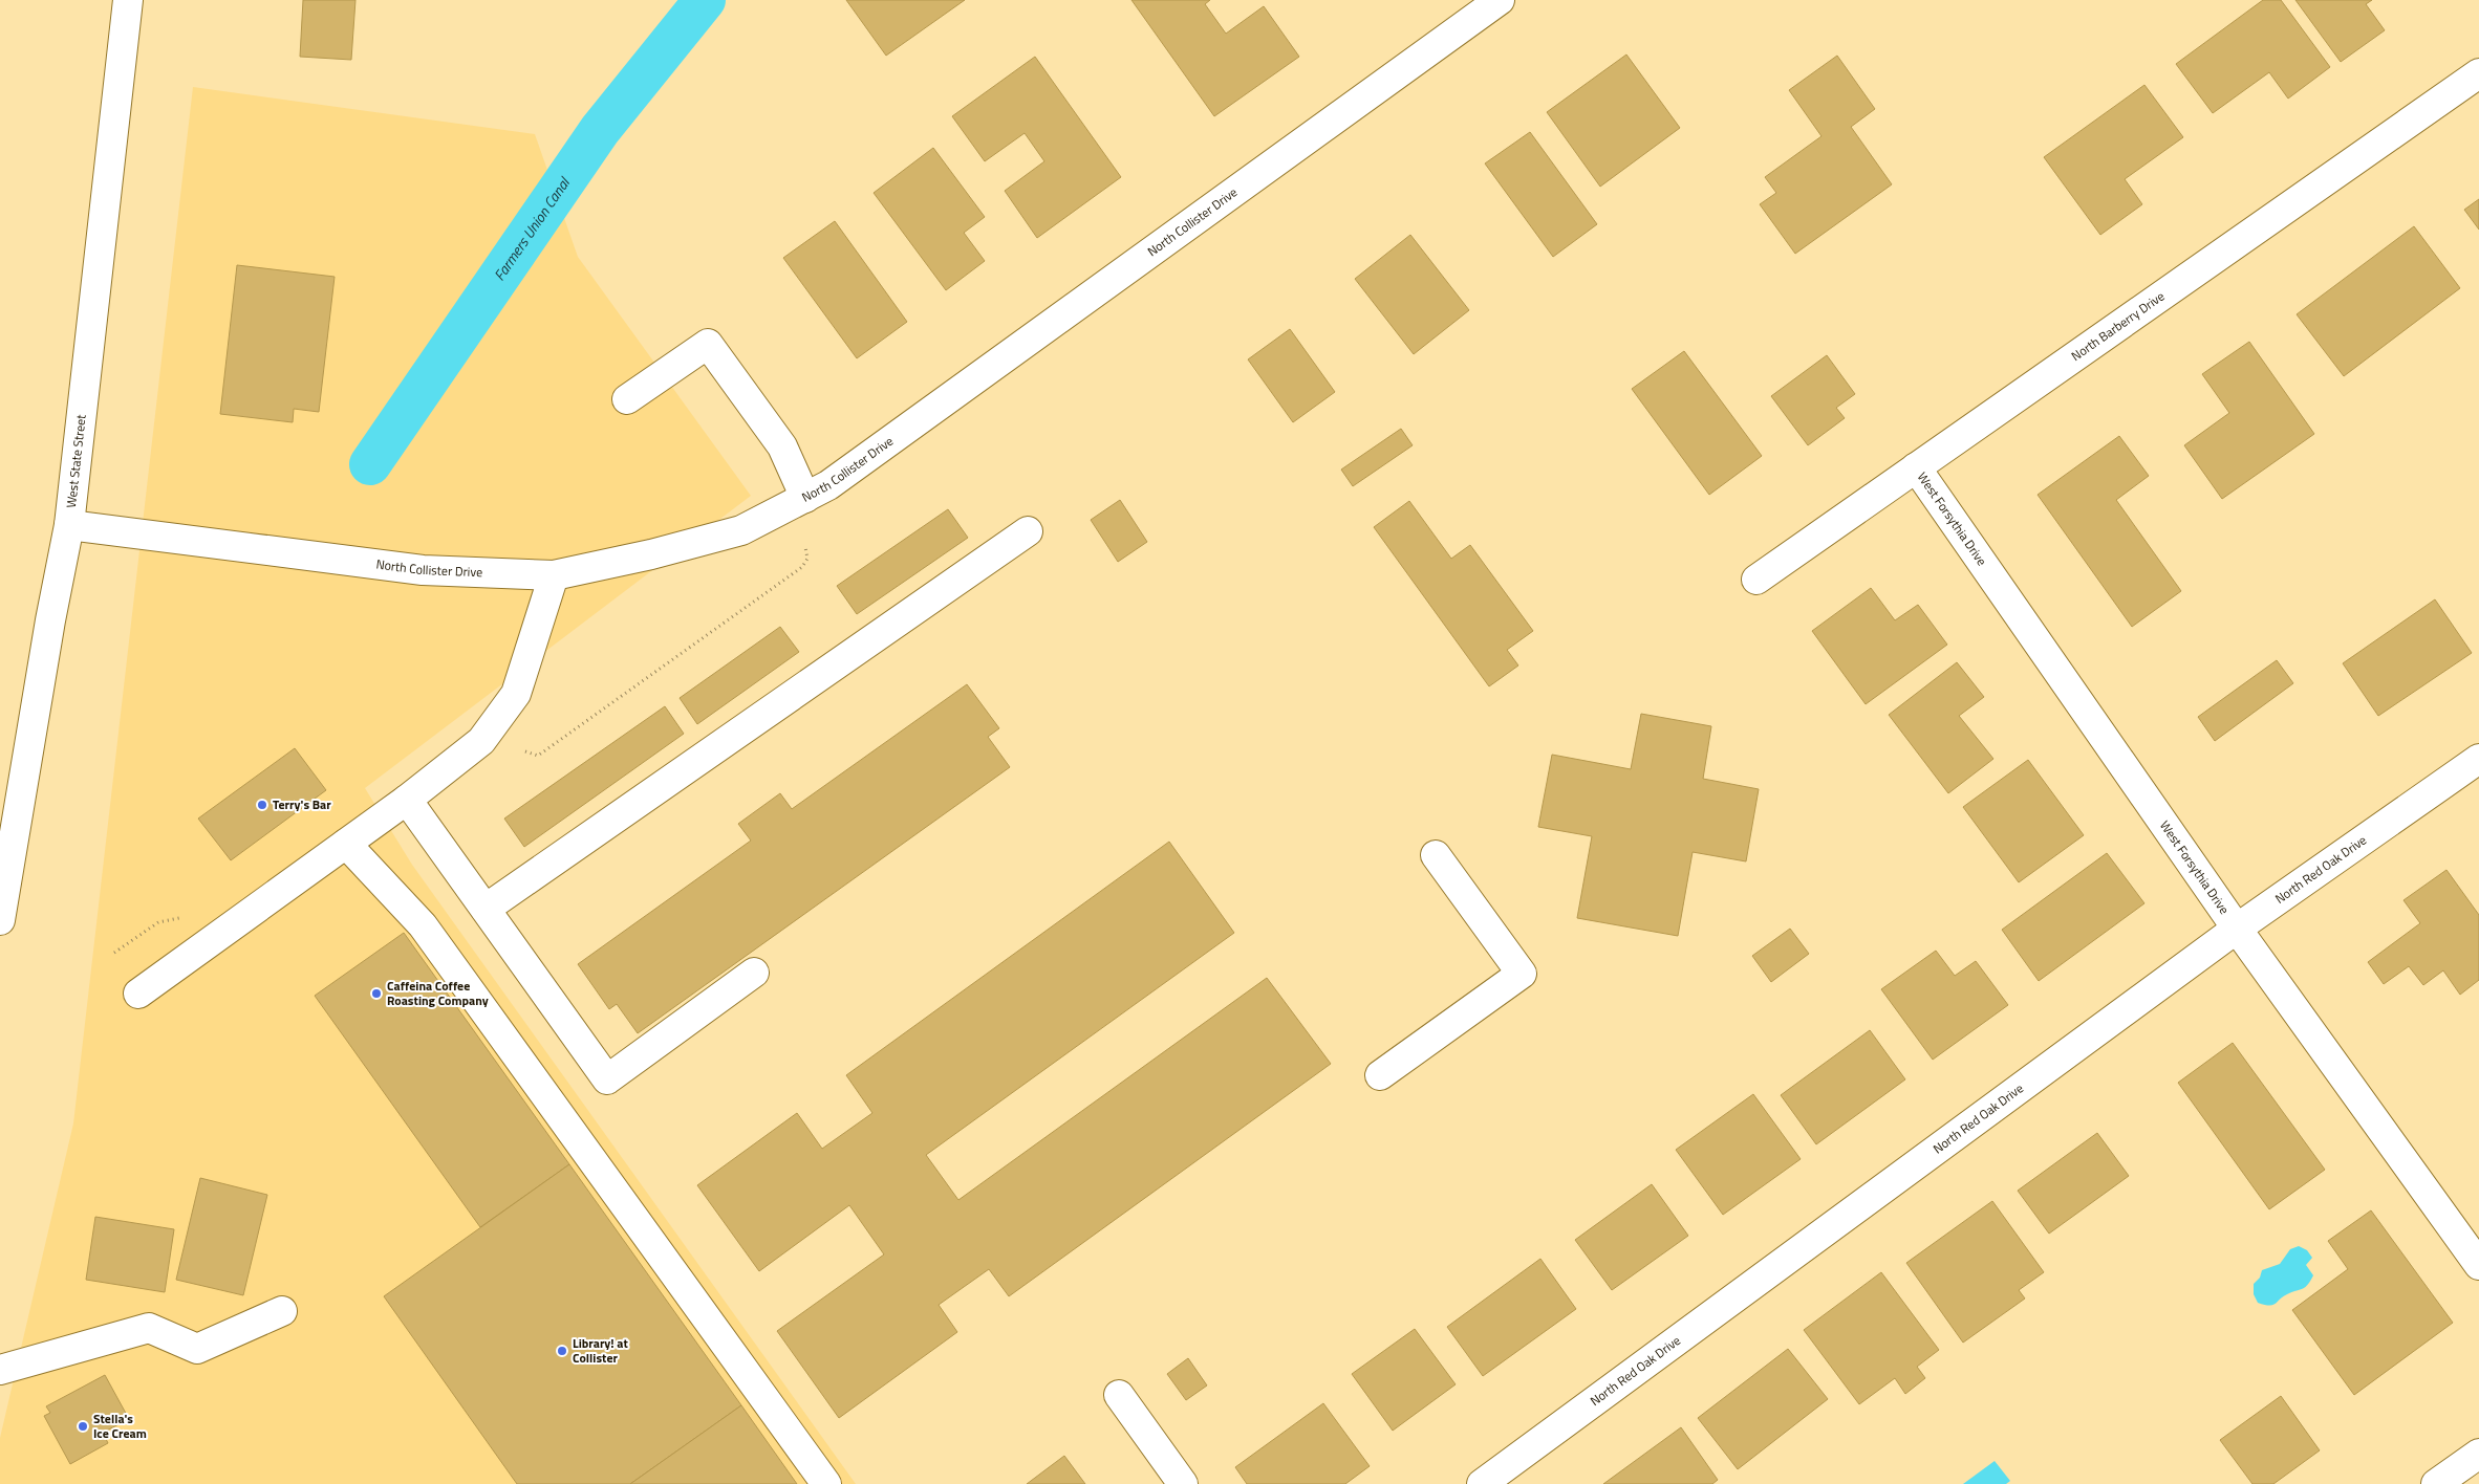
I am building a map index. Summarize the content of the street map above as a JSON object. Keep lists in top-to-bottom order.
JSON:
{
  "streets": {
    "street": [
      "North Collister Drive",
      "North Barberry Drive",
      "West State Street",
      "West Forsythia Drive",
      "North Red Oak Drive"
    ]
  },
  "crossings": [
    ["North Collister Drive", "West State Street"],
    ["North Barberry Drive", "West Forsythia Drive"],
    ["West Forsythia Drive", "North Red Oak Drive"]
  ],
  "water": ["Farmers Union Canal"],
  "places": [
    "Terry's Bar",
    "Caffeina Coffee Roasting Company",
    "Library! at Collister",
    "Stella's Ice Cream"
  ]
}
